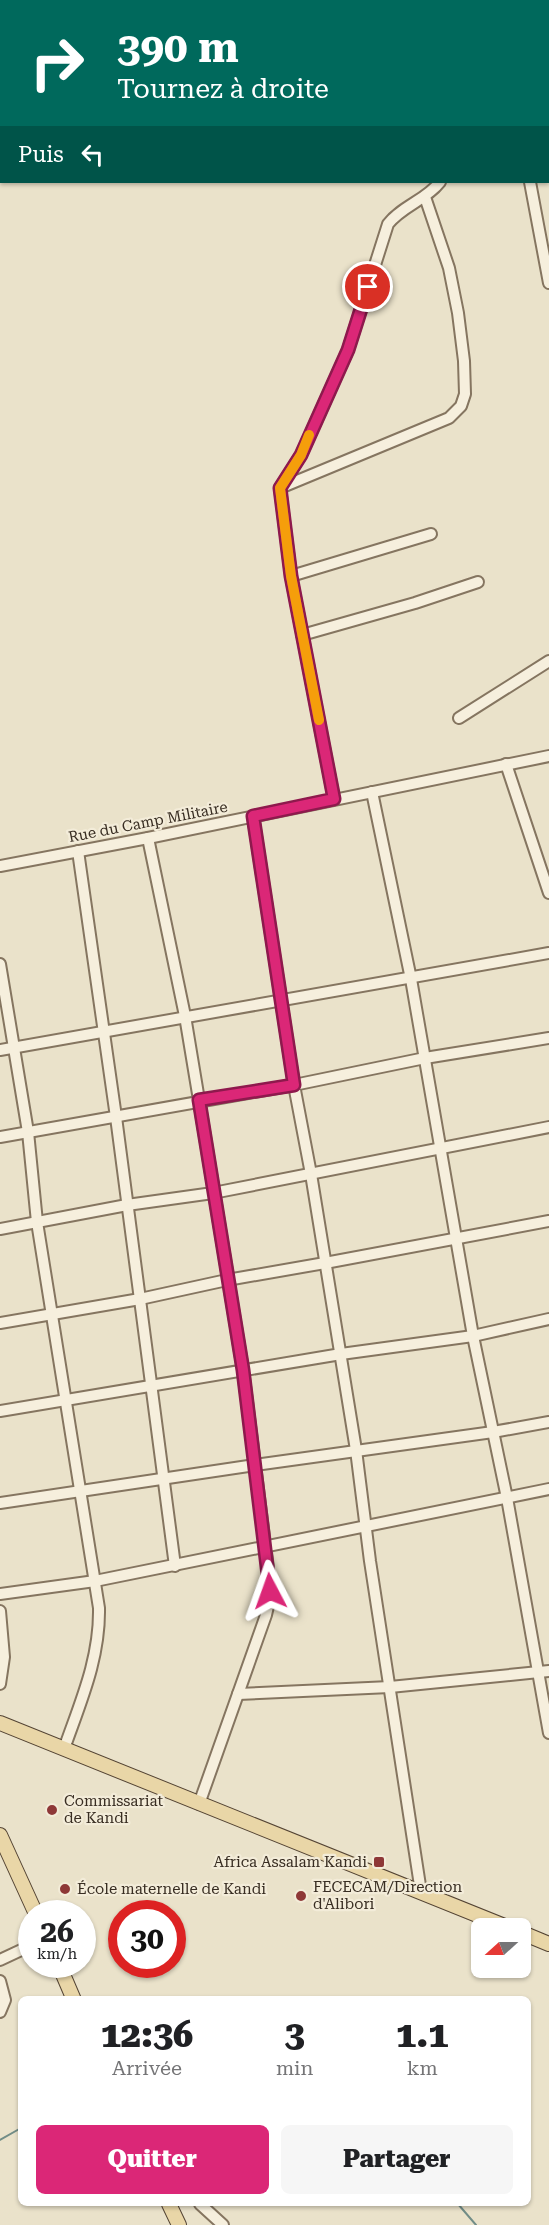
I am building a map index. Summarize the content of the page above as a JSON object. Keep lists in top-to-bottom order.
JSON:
{
  "streets": {
    "street": ["Rue du Camp Militaire"]
  },
  "places": {
    "other": ["Commissariat de Kandi", "École maternelle de Kandi", "FECECAM/Direction d'Alibori"],
    "transit": ["Africa Assalam Kandi"]
  },
  "north": "left",
  "page": {
    "turn": ["390 m", "Tournez à droite"],
    "then": "Puis",
    "speed": "26 km/h",
    "limit": "30",
    "eta": [
      "12:36",
      "Arrivée",
      "3",
      "min",
      "1.1",
      "km"
    ],
    "buttons": ["Quitter", "Partager"]
  }
}
